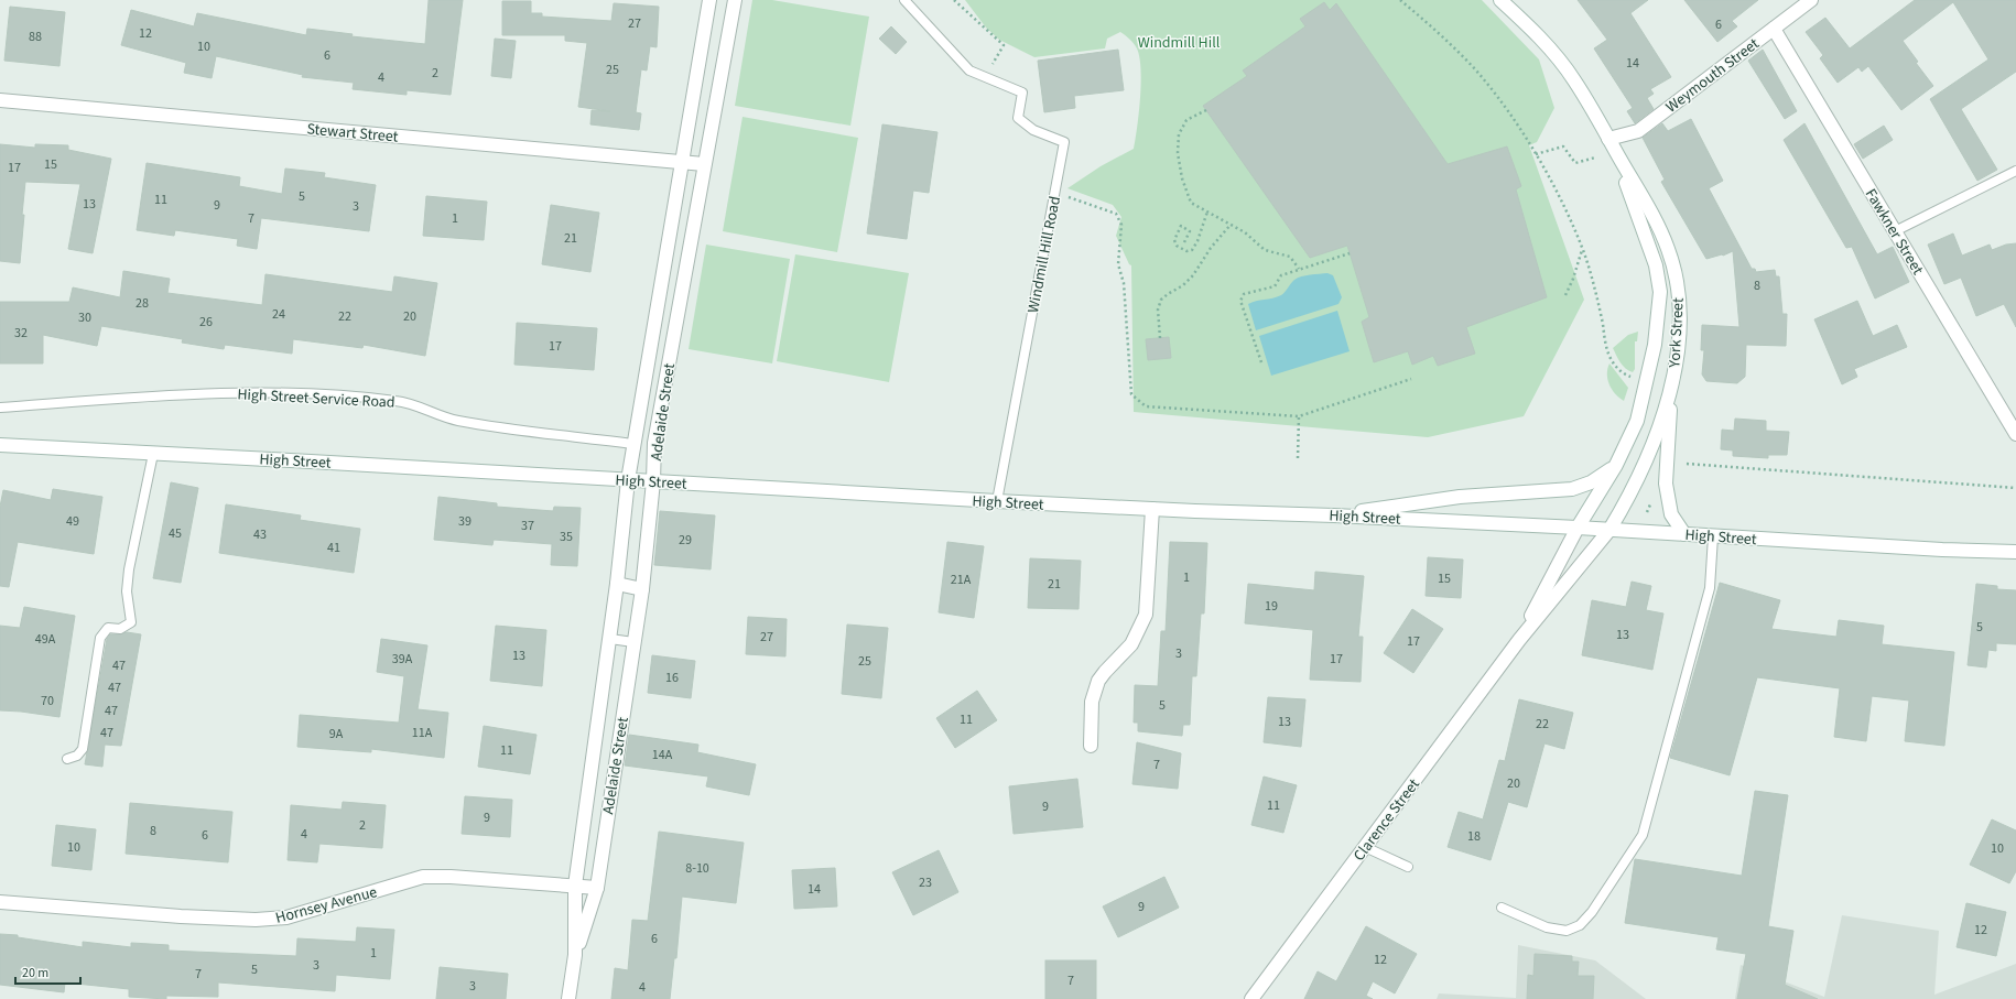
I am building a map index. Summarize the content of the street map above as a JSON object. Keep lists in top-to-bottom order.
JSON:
{
  "streets": {
    "street": [
      "Weymouth Street",
      "Stewart Street",
      "Fawkner Street",
      "York Street",
      "High Street Service Road",
      "Adelaide Street",
      "High Street",
      "Clarence Street",
      "Hornsey Avenue"
    ],
    "lane": ["Windmill Hill Road"]
  },
  "crossings": [
    ["Weymouth Street", "Fawkner Street"],
    ["Weymouth Street", "York Street"],
    ["Stewart Street", "Adelaide Street"],
    ["Windmill Hill Road", "High Street"],
    ["York Street", "High Street"],
    ["York Street", "Clarence Street"],
    ["High Street Service Road", "Adelaide Street"],
    ["Adelaide Street", "High Street"],
    ["Adelaide Street", "Hornsey Avenue"],
    ["High Street", "Clarence Street"]
  ],
  "parks": ["Windmill Hill"],
  "house_numbers": [
    "27",
    "6",
    "12",
    "88",
    "10",
    "6",
    "14",
    "25",
    "2",
    "4",
    "15",
    "17",
    "5",
    "11",
    "13",
    "9",
    "3",
    "7",
    "1",
    "21",
    "8",
    "28",
    "24",
    "22",
    "20",
    "30",
    "26",
    "32",
    "17",
    "49",
    "39",
    "37",
    "45",
    "43",
    "35",
    "29",
    "41",
    "1",
    "15",
    "21A",
    "21",
    "19",
    "5",
    "13",
    "27",
    "49A",
    "17",
    "3",
    "13",
    "39A",
    "17",
    "25",
    "47",
    "16",
    "47",
    "70",
    "5",
    "47",
    "11",
    "13",
    "22",
    "47",
    "11A",
    "9A",
    "11",
    "14A",
    "7",
    "20",
    "11",
    "9",
    "9",
    "2",
    "8",
    "4",
    "6",
    "18",
    "10",
    "10",
    "8-10",
    "23",
    "14",
    "9",
    "12",
    "6",
    "1",
    "12",
    "3",
    "5",
    "7",
    "7",
    "3",
    "4"
  ],
  "scale_bar": "20 m"
}
